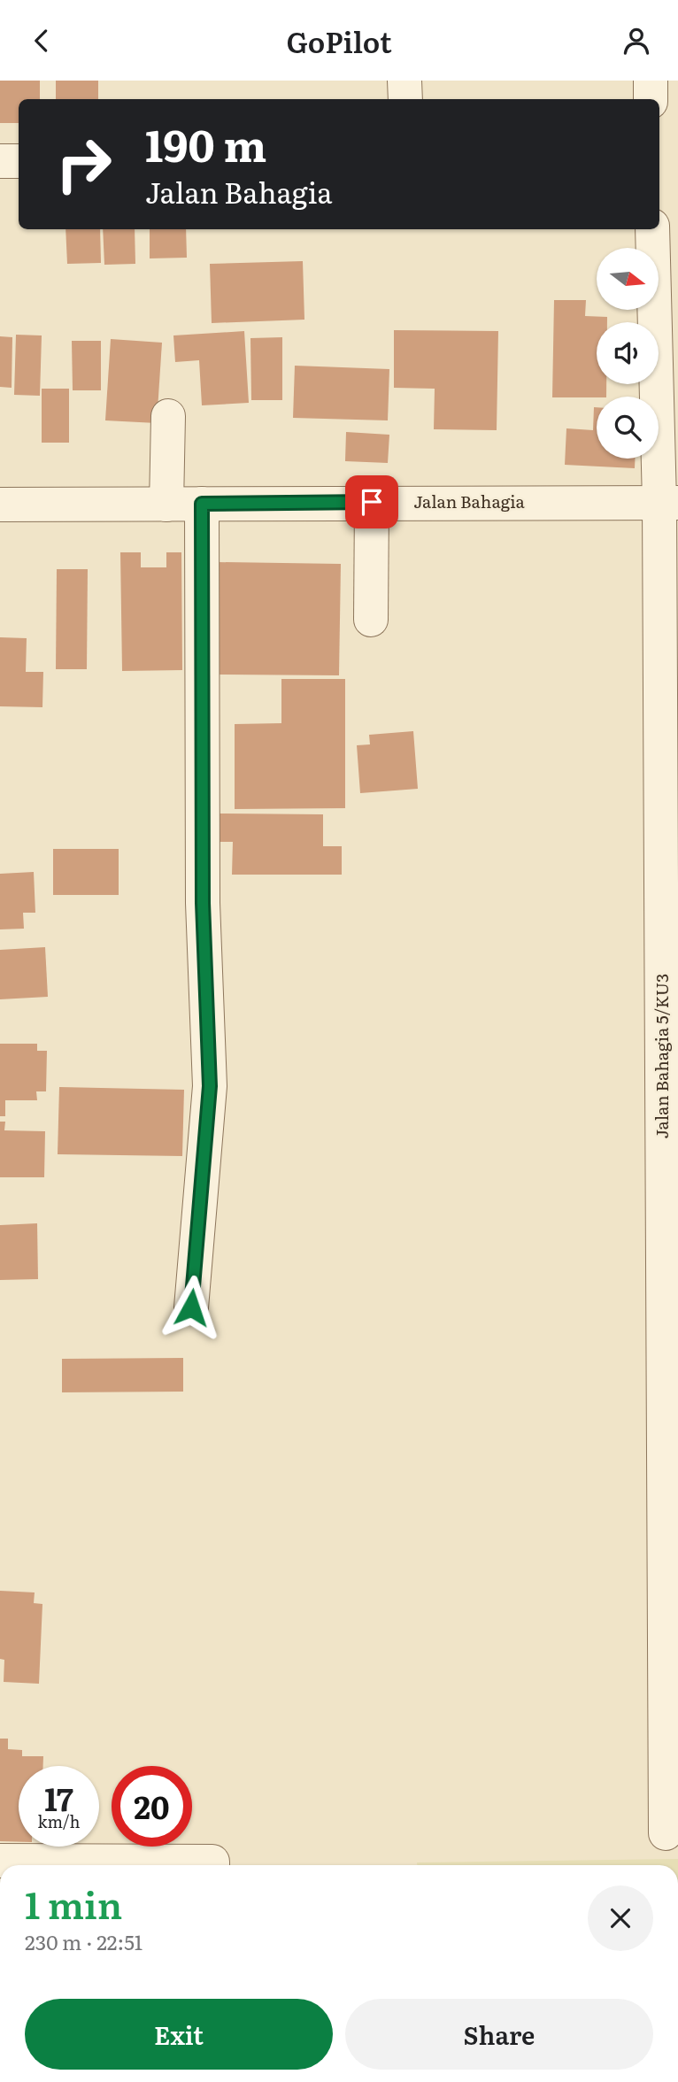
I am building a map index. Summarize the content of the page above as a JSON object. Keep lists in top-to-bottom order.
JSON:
{
  "streets": {
    "street": ["Jalan Bahagia", "Jalan Bahagia 5/KU3"]
  },
  "crossings": [
    ["Jalan Bahagia", "Jalan Bahagia 5/KU3"]
  ],
  "north": "right",
  "page": {
    "header": "GoPilot",
    "turn": ["190 m", "Jalan Bahagia"],
    "speed": "17 km/h",
    "limit": "20",
    "heading": ["1 min", "230 m · 22:51"],
    "buttons": ["Exit", "Share"]
  }
}
